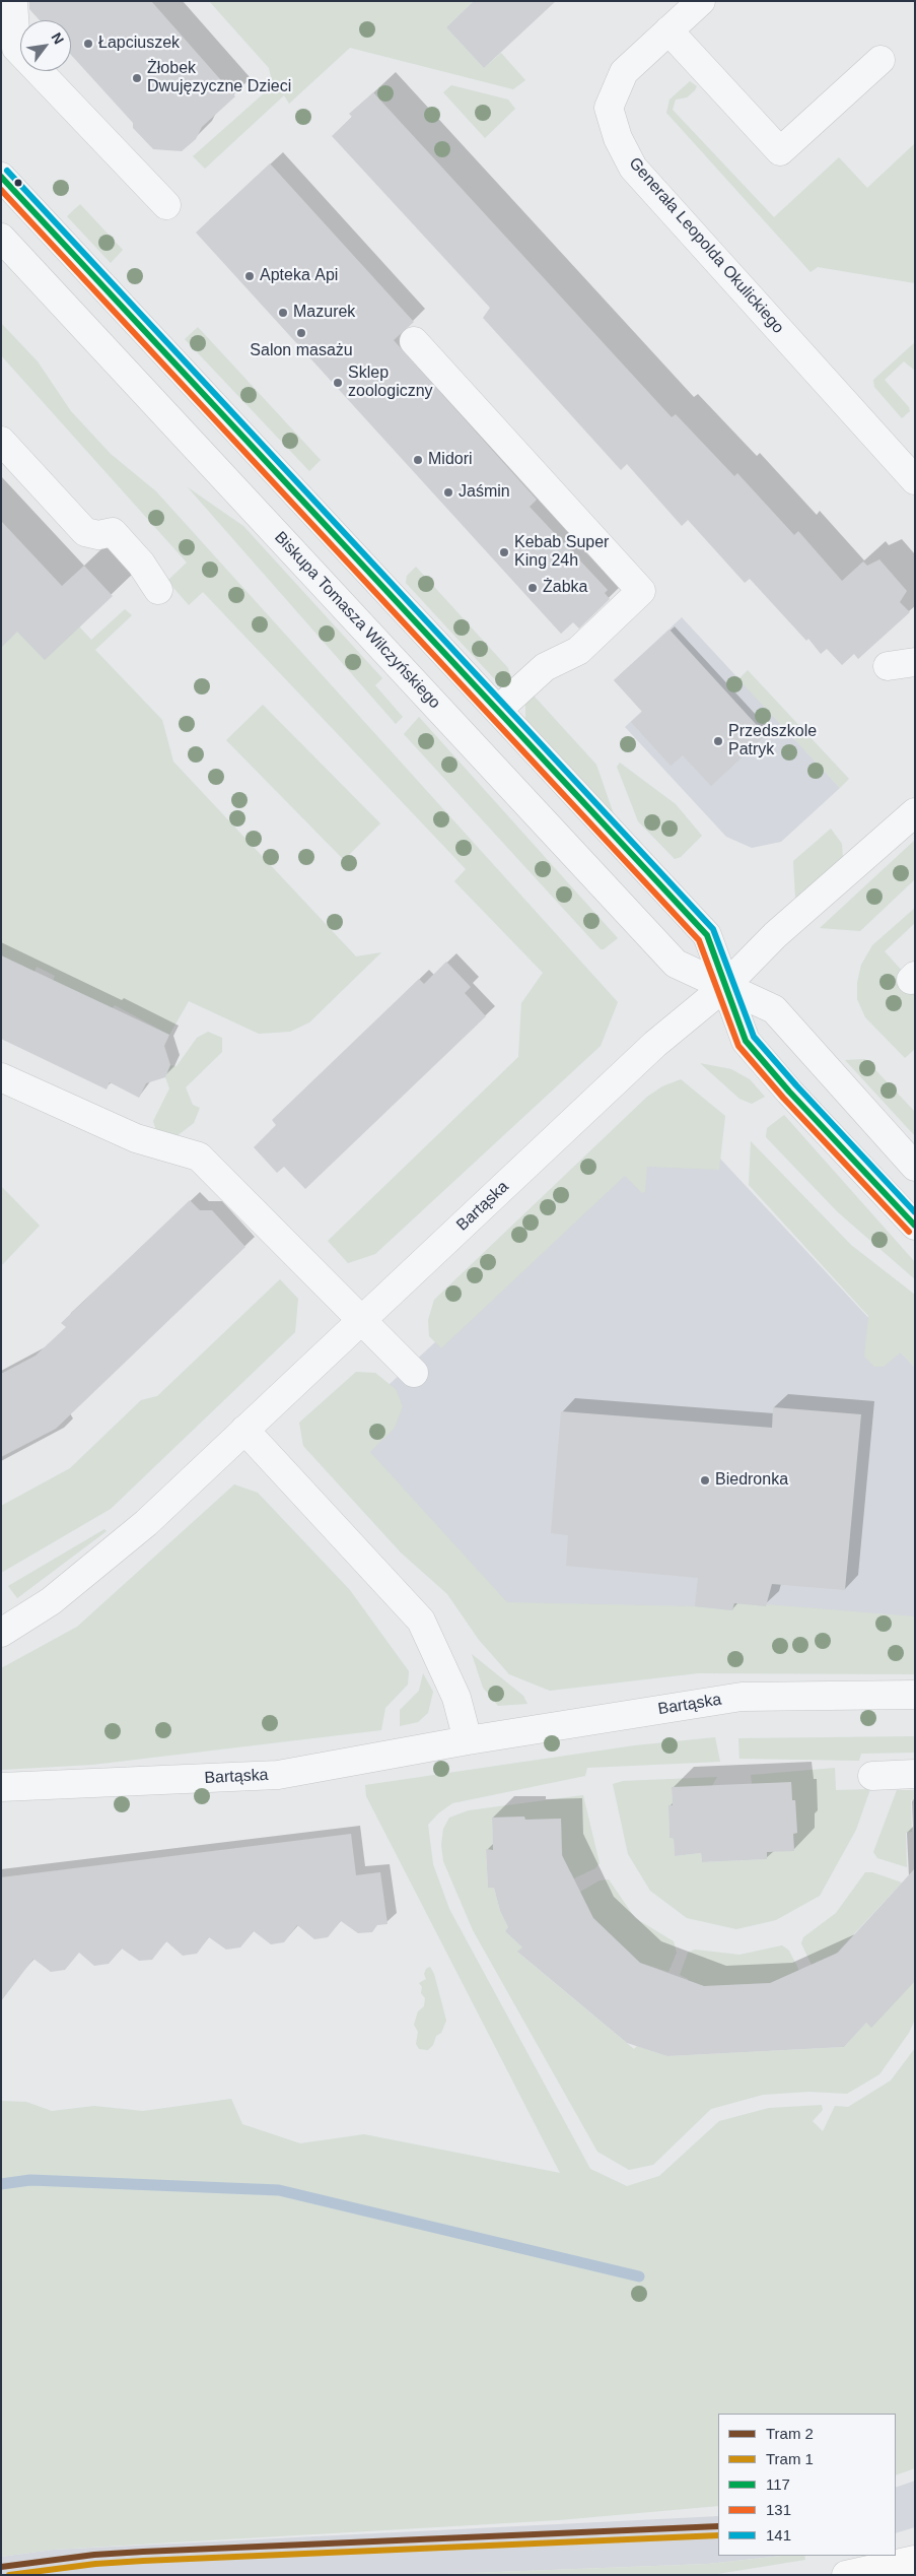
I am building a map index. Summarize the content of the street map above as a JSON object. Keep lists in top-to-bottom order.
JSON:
{
  "streets": {
    "street": ["Generała Leopolda Okulickiego", "Biskupa Tomasza Wilczyńskiego", "Bartąska"]
  },
  "crossings": [
    ["Biskupa Tomasza Wilczyńskiego", "Bartąska"]
  ],
  "places": [
    "Łapciuszek",
    "Żłobek Dwujęzyczne Dzieci",
    "Apteka Api",
    "Mazurek",
    "Salon masażu",
    "Sklep zoologiczny",
    "Midori",
    "Jaśmin",
    "Kebab Super King 24h",
    "Żabka",
    "Przedszkole Patryk",
    "Biedronka"
  ],
  "lines": [
    "transit line 141",
    "transit line 117",
    "transit line 131",
    "tram line 2",
    "tram line 1"
  ],
  "legend": [
    "Tram 2",
    "Tram 1",
    "117",
    "131",
    "141"
  ],
  "north": "top right"
}
